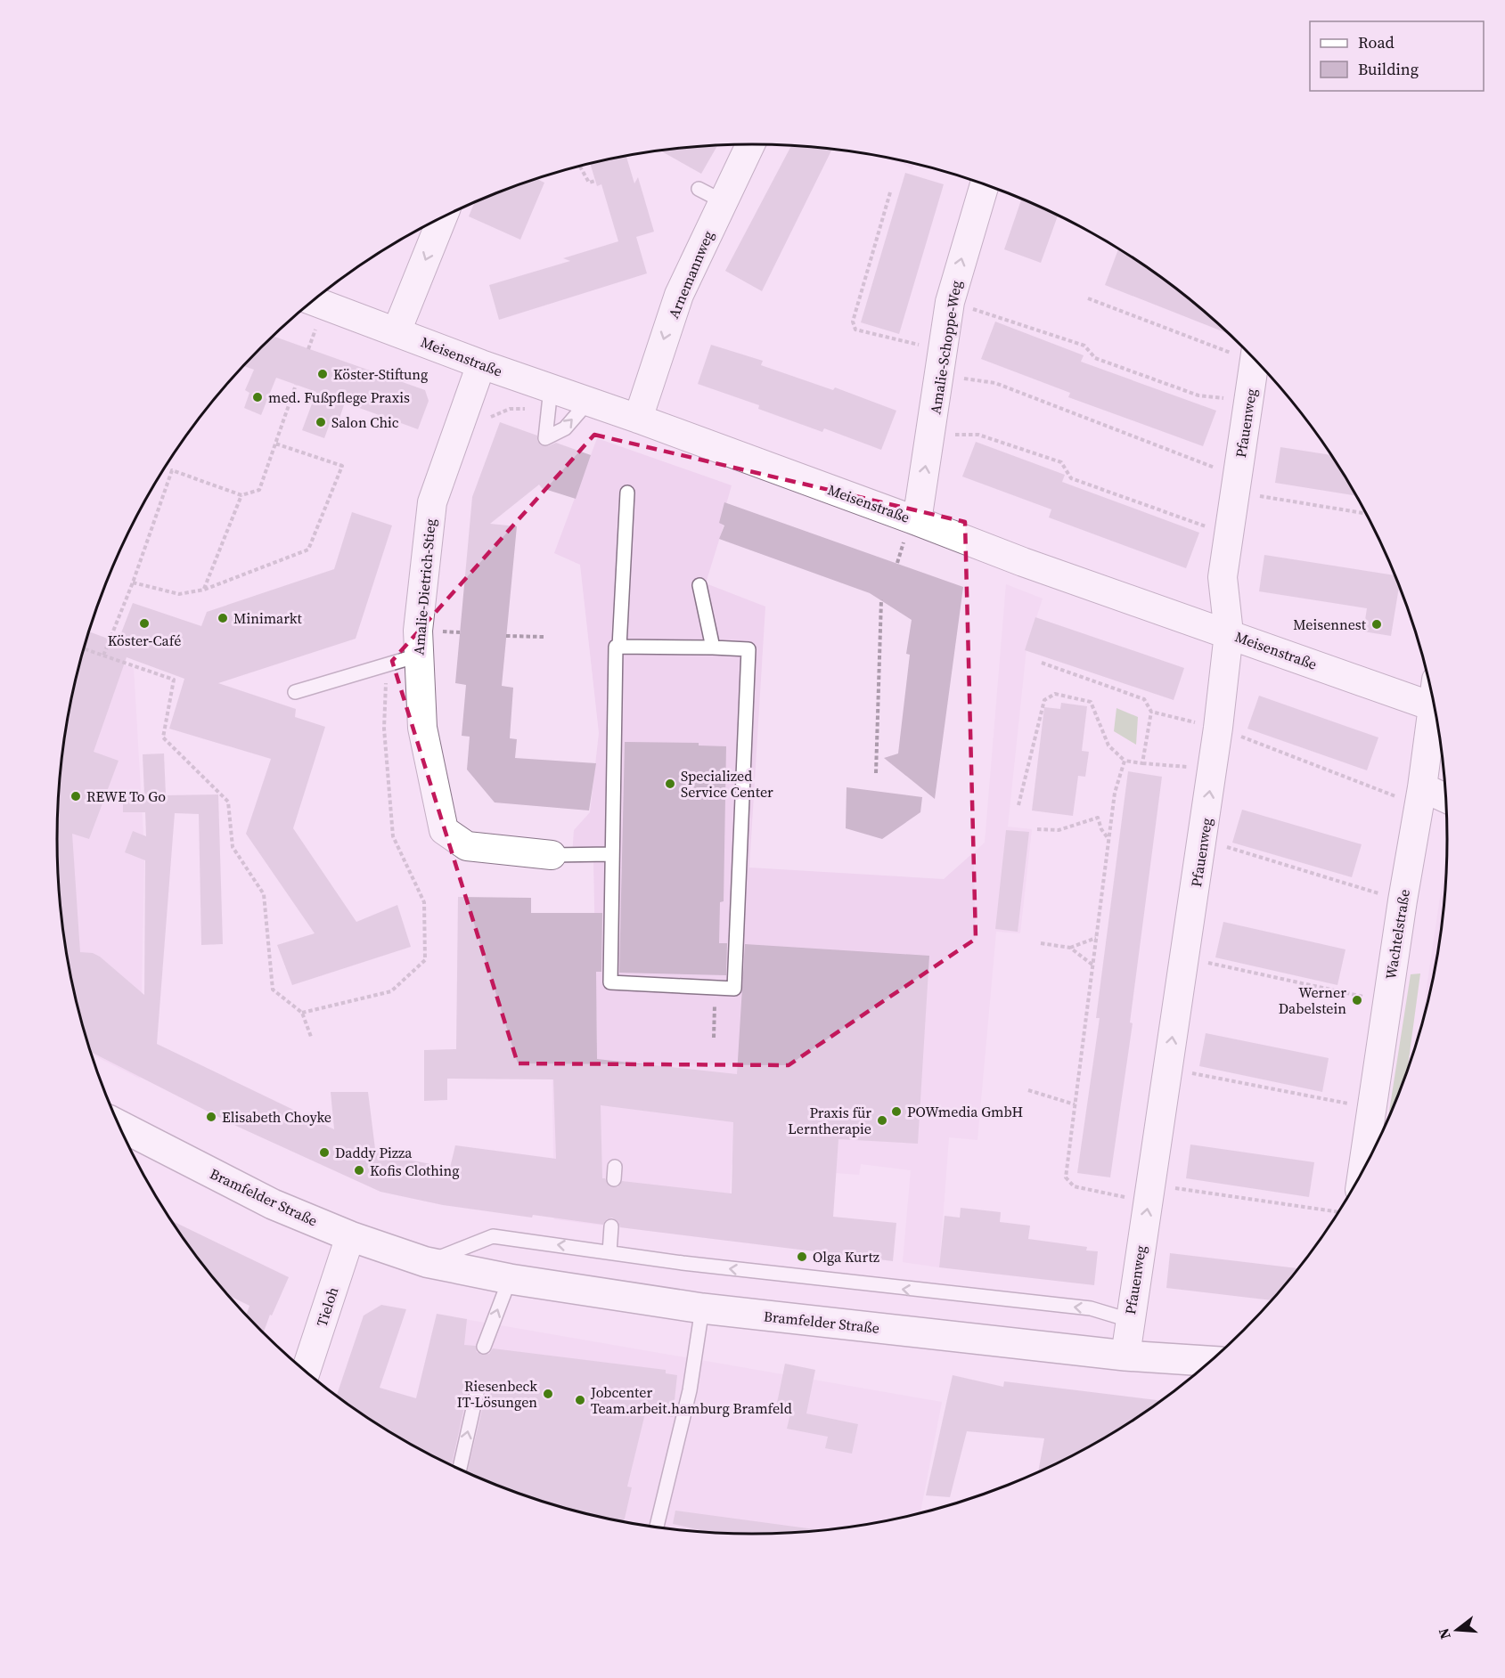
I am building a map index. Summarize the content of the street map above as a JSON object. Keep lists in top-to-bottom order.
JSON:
{
  "streets": {
    "main road": ["Bramfelder Straße"],
    "street": [
      "Arnemannweg",
      "Amalie-Schoppe-Weg",
      "Meisenstraße",
      "Pfauenweg",
      "Amalie-Dietrich-Stieg",
      "Wachtelstraße",
      "Tieloh"
    ]
  },
  "crossings": [
    ["Arnemannweg", "Meisenstraße"],
    ["Amalie-Schoppe-Weg", "Meisenstraße"],
    ["Meisenstraße", "Pfauenweg"],
    ["Meisenstraße", "Amalie-Dietrich-Stieg"],
    ["Pfauenweg", "Bramfelder Straße"],
    ["Bramfelder Straße", "Tieloh"]
  ],
  "one_way": ["Arnemannweg", "Amalie-Schoppe-Weg"],
  "places": [
    "Köster-Stiftung",
    "med. Fußpflege Praxis",
    "Salon Chic",
    "Minimarkt",
    "Köster-Café",
    "Meisennest",
    "Specialized Service Center",
    "REWE To Go",
    "Werner Dabelstein",
    "POWmedia GmbH",
    "Elisabeth Choyke",
    "Praxis für Lerntherapie",
    "Daddy Pizza",
    "Kofis Clothing",
    "Olga Kurtz",
    "Riesenbeck IT-Lösungen",
    "Jobcenter Team.arbeit.hamburg Bramfeld"
  ],
  "legend": ["Road", "Building"],
  "north": "left"
}
